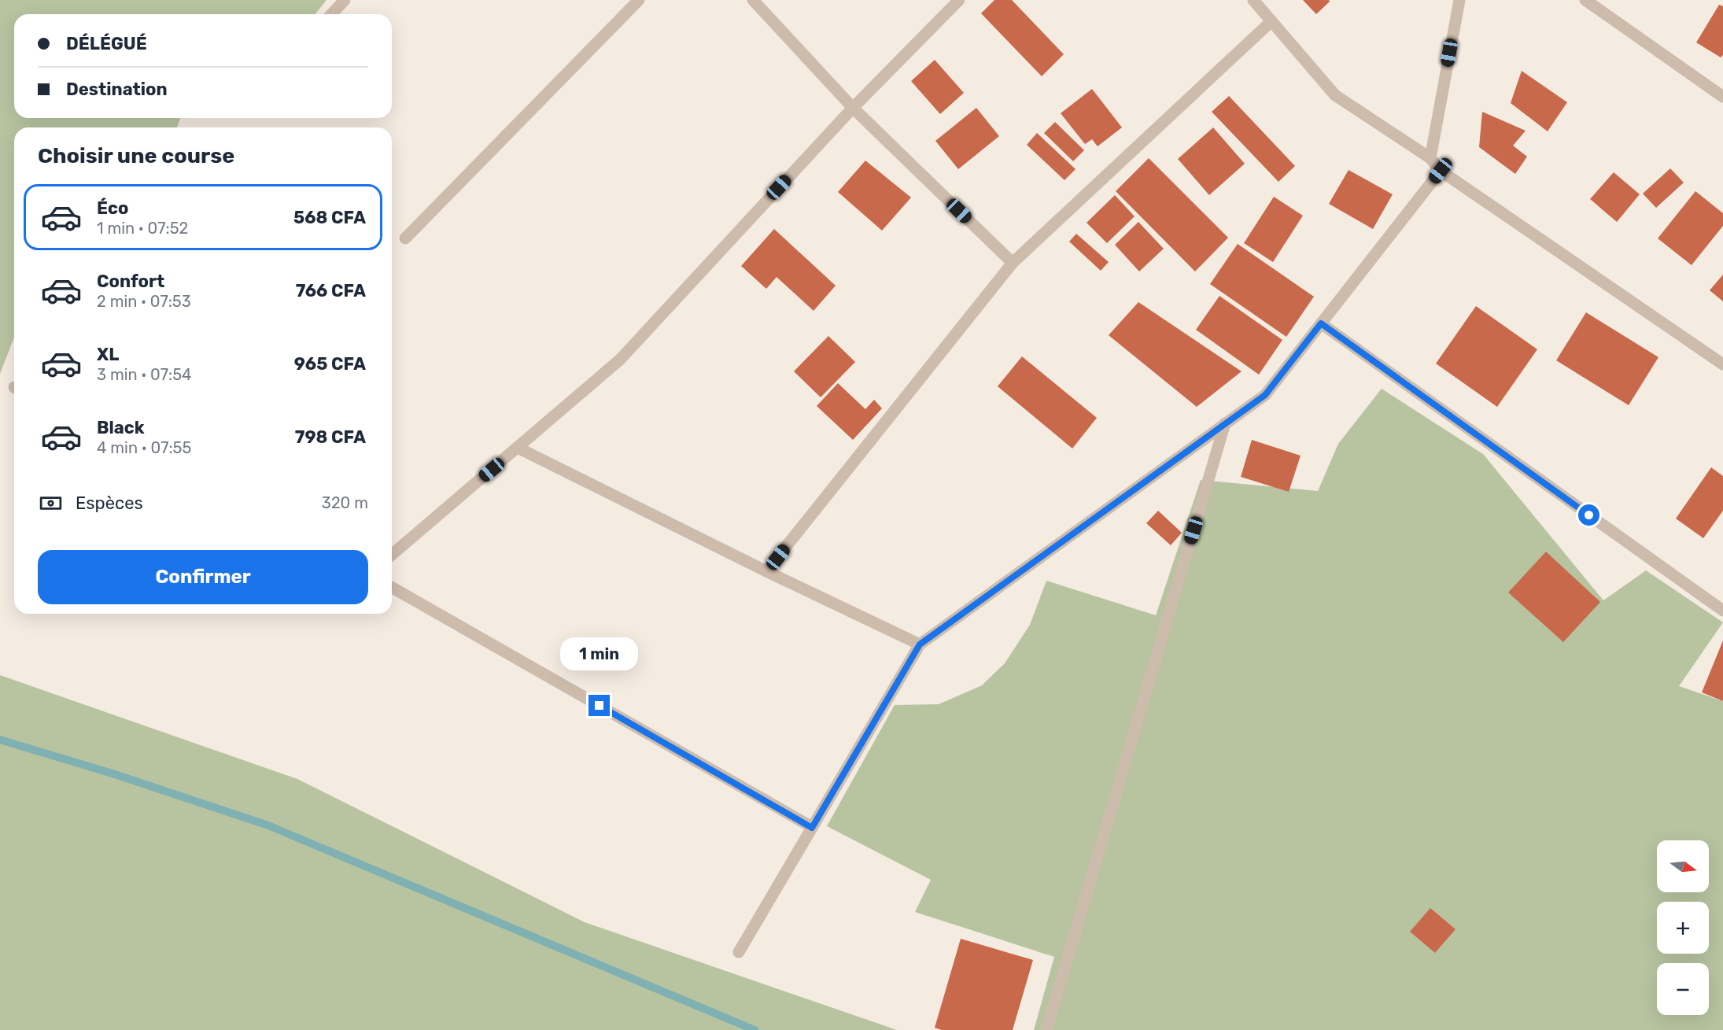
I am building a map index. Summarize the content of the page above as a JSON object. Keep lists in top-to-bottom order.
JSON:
{
  "north": "right",
  "page": {
    "banner": ["DÉLÉGUÉ", "Destination"],
    "heading": "Choisir une course",
    "list": [
      {
        "name": "Éco",
        "note": "1 min · 07:52",
        "value": "568 CFA"
      },
      {
        "name": "Confort",
        "note": "2 min · 07:53",
        "value": "766 CFA"
      },
      {
        "name": "XL",
        "note": "3 min · 07:54",
        "value": "965 CFA"
      },
      {
        "name": "Black",
        "note": "4 min · 07:55",
        "value": "798 CFA"
      }
    ],
    "pay": ["Espèces", "320 m"],
    "buttons": "Confirmer",
    "bubble": "1 min",
    "map_buttons": ["+", "−"]
  }
}
